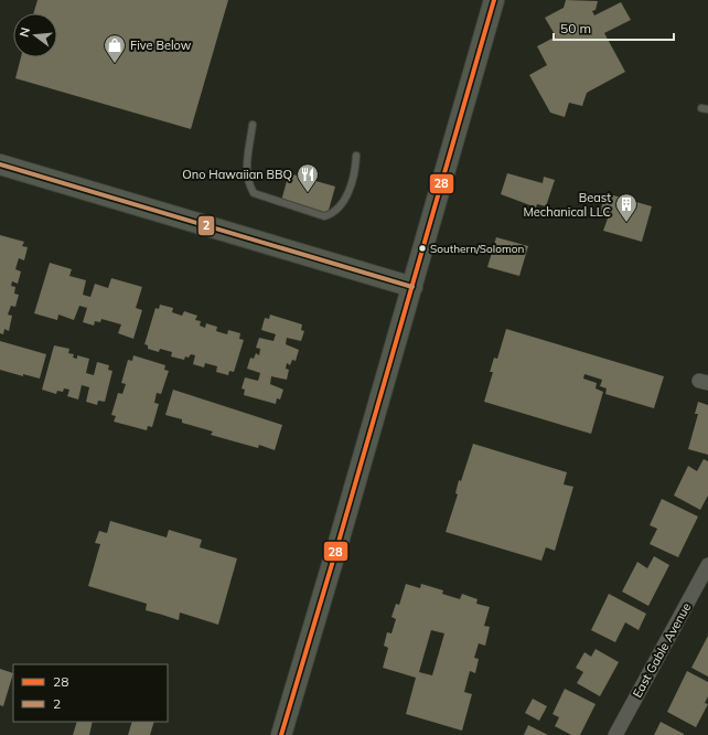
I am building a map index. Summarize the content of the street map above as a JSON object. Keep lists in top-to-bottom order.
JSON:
{
  "streets": {
    "street": ["East Gable Avenue"]
  },
  "places": {
    "shop": ["Five Below"],
    "restaurant": ["Ono Hawaiian BBQ"],
    "building": ["Beast Mechanical LLC"],
    "other": ["Southern/Solomon"]
  },
  "lines": ["transit line 28", "transit line 2"],
  "legend": ["28", "2"],
  "scale_bar": "50 m",
  "north": "left"
}
